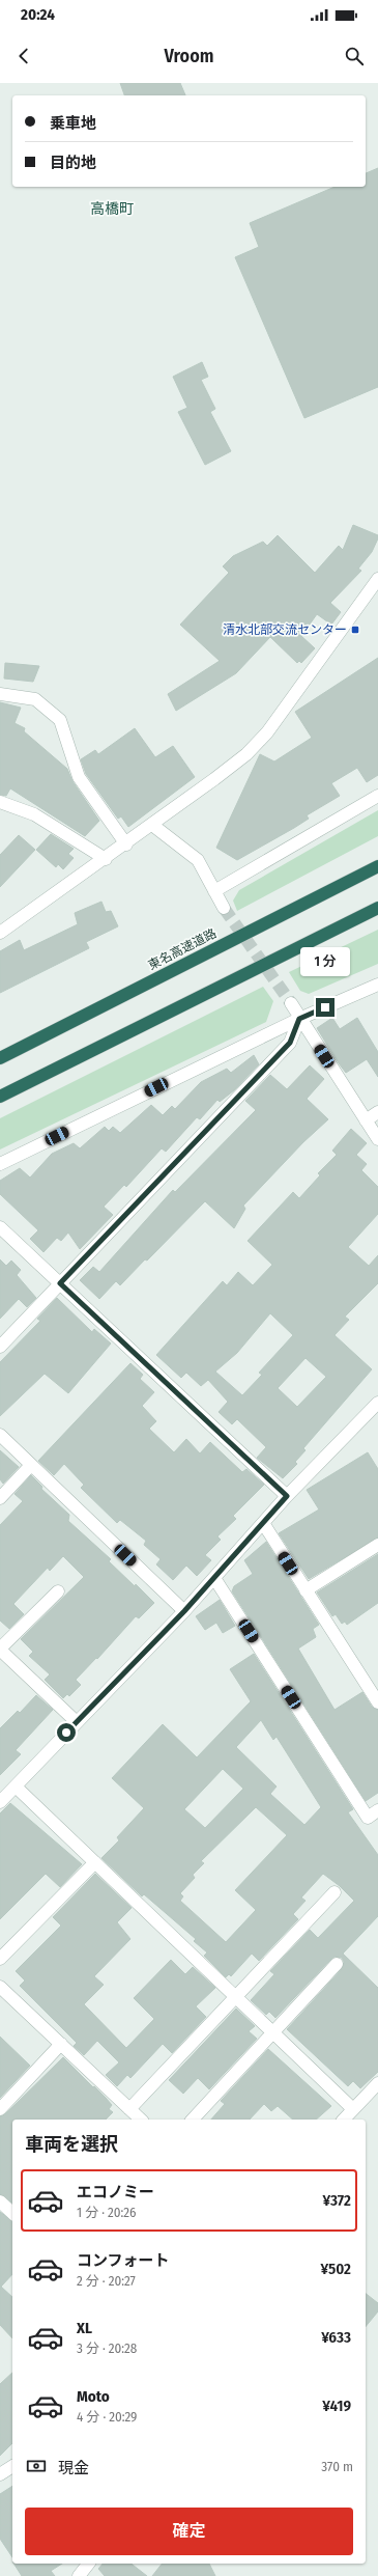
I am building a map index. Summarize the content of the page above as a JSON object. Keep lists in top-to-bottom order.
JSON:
{
  "streets": {
    "highway": ["東名高速道路"]
  },
  "districts": ["高橋町"],
  "places": {
    "transit": ["清水北部交流センター"]
  },
  "page": {
    "status": "20:24",
    "header": "Vroom",
    "banner": ["乗車地", "目的地"],
    "bubble": "1 分",
    "heading": "車両を選択",
    "list": [
      {
        "name": "エコノミー",
        "note": "1 分 · 20:26",
        "value": "¥372"
      },
      {
        "name": "コンフォート",
        "note": "2 分 · 20:27",
        "value": "¥502"
      },
      {
        "name": "XL",
        "note": "3 分 · 20:28",
        "value": "¥633"
      },
      {
        "name": "Moto",
        "note": "4 分 · 20:29",
        "value": "¥419"
      }
    ],
    "pay": ["現金", "370 m"],
    "buttons": "確定"
  }
}
